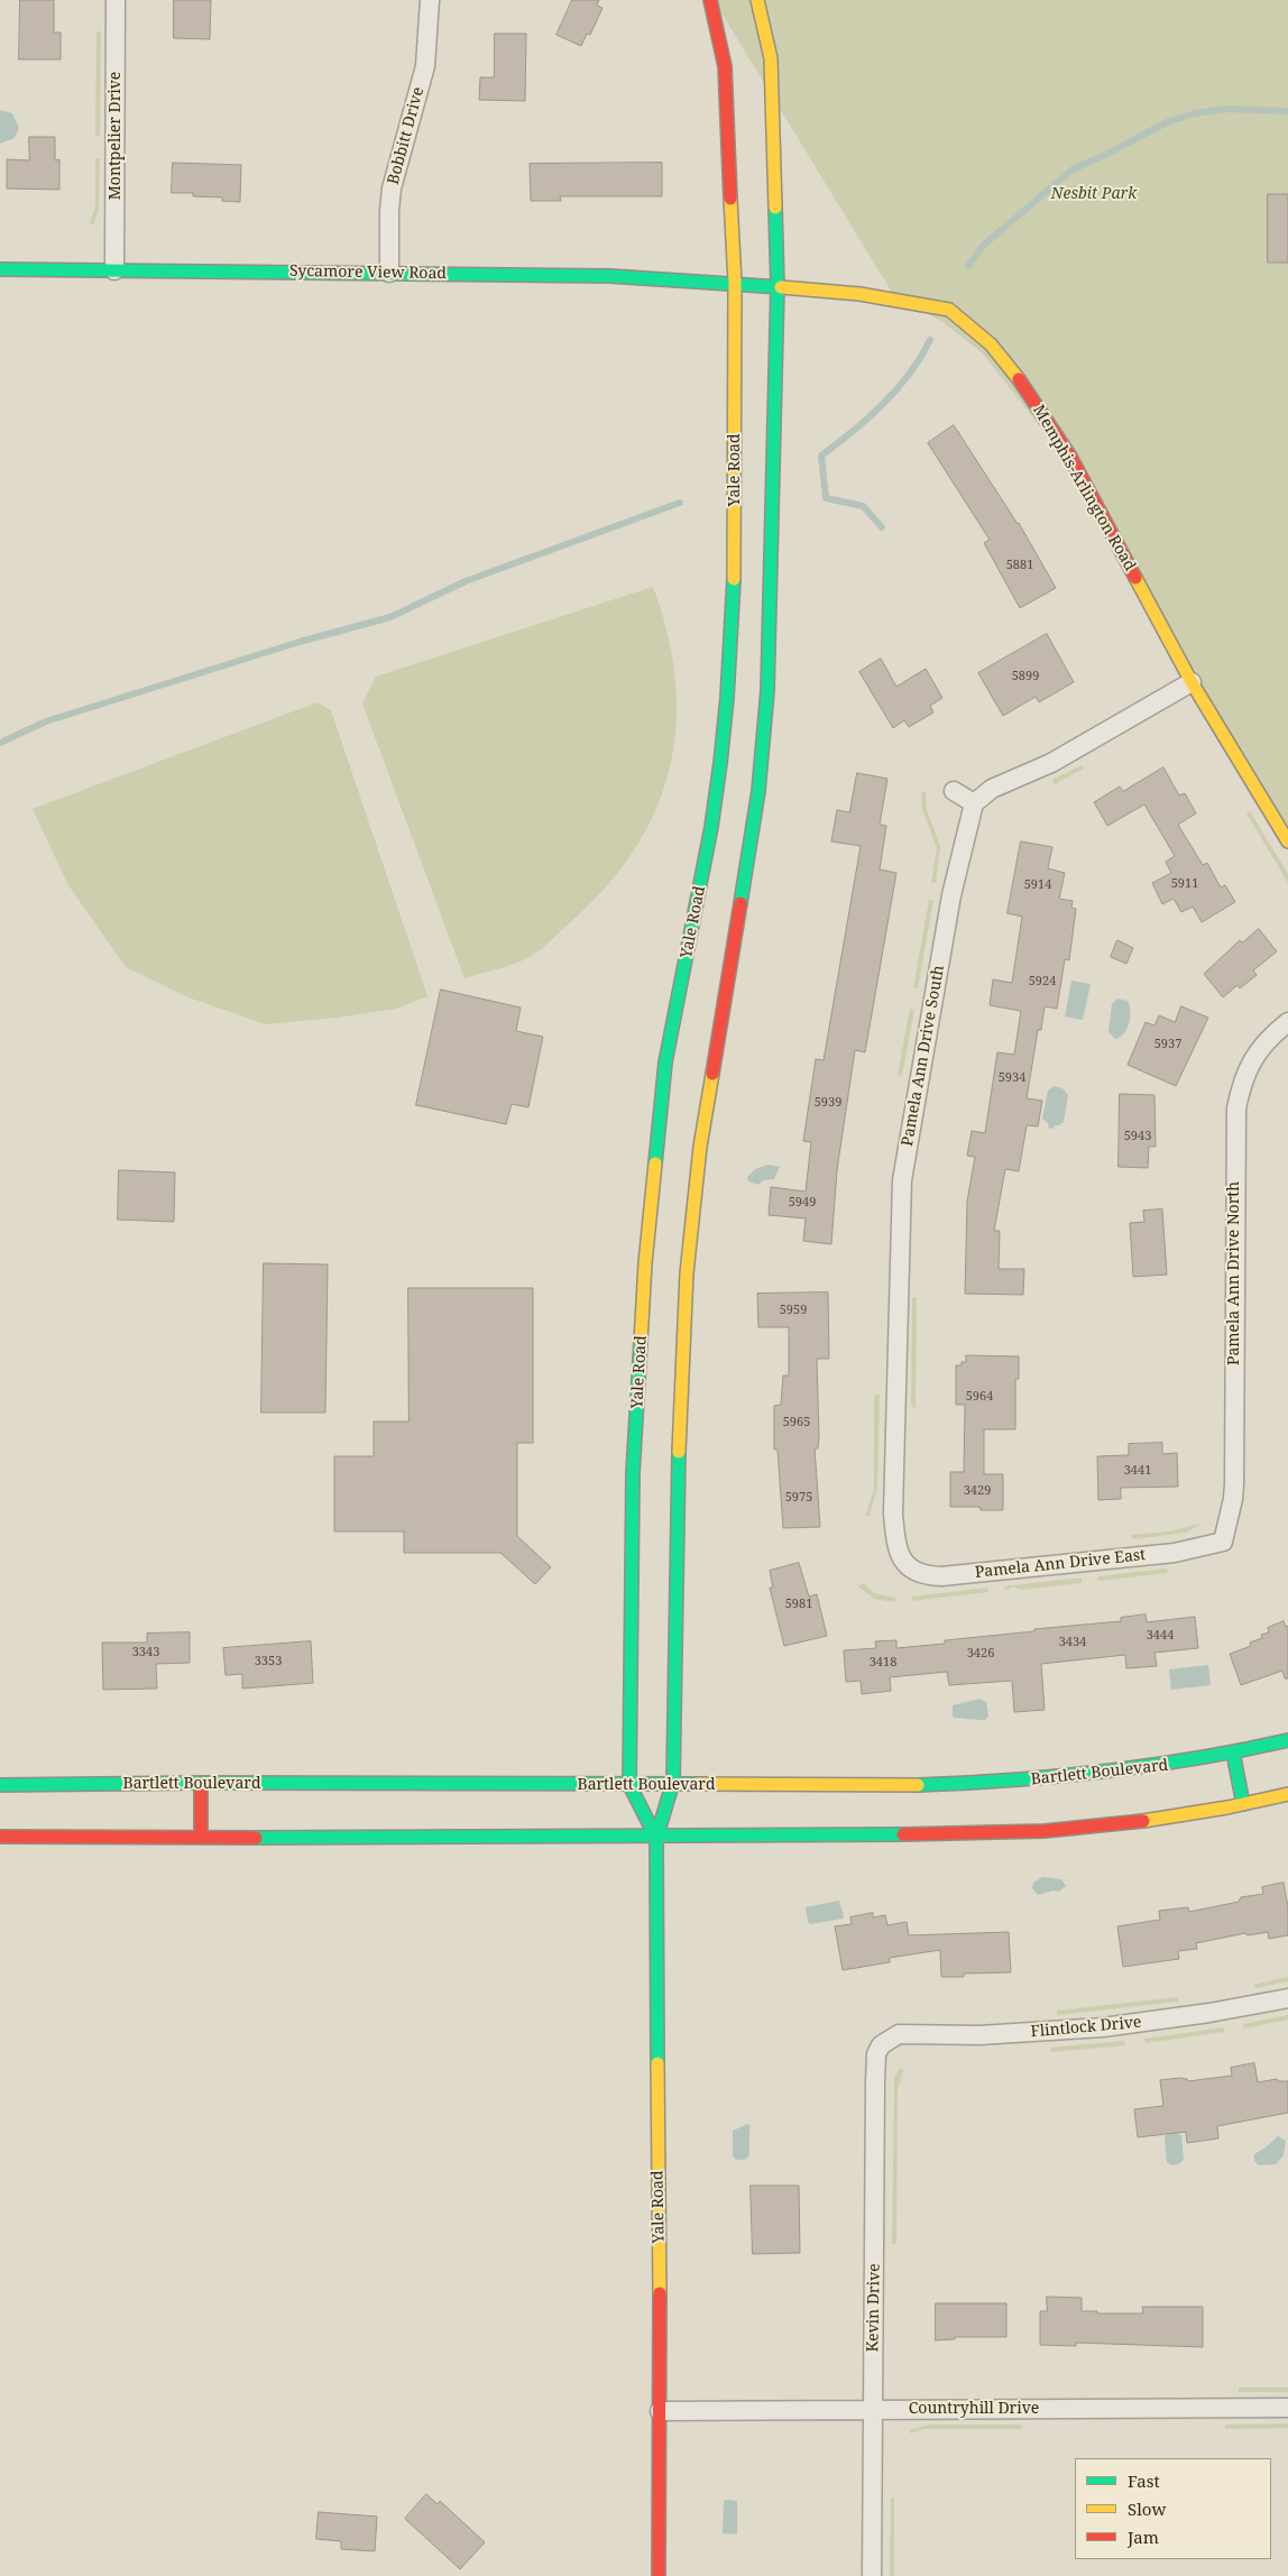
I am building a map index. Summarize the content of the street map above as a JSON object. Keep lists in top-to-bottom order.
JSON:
{
  "streets": {
    "main road": [
      "Sycamore View Road",
      "Yale Road",
      "Memphis-Arlington Road",
      "Bartlett Boulevard"
    ],
    "street": [
      "Montpelier Drive",
      "Bobbitt Drive",
      "Pamela Ann Drive South",
      "Pamela Ann Drive North",
      "Pamela Ann Drive East",
      "Flintlock Drive",
      "Kevin Drive",
      "Countryhill Drive"
    ]
  },
  "crossings": [
    ["Montpelier Drive", "Sycamore View Road"],
    ["Bobbitt Drive", "Sycamore View Road"],
    ["Sycamore View Road", "Yale Road"],
    ["Sycamore View Road", "Memphis-Arlington Road"],
    ["Yale Road", "Memphis-Arlington Road"],
    ["Yale Road", "Bartlett Boulevard"],
    ["Yale Road", "Countryhill Drive"],
    ["Pamela Ann Drive South", "Pamela Ann Drive East"],
    ["Pamela Ann Drive North", "Pamela Ann Drive East"],
    ["Flintlock Drive", "Kevin Drive"],
    ["Kevin Drive", "Countryhill Drive"]
  ],
  "parks": ["Nesbit Park"],
  "house_numbers": [
    "5881",
    "5899",
    "5911",
    "5914",
    "5924",
    "5937",
    "5934",
    "5939",
    "5943",
    "5949",
    "5959",
    "5964",
    "5965",
    "3441",
    "3429",
    "5975",
    "5981",
    "3444",
    "3434",
    "3343",
    "3426",
    "3353",
    "3418"
  ],
  "legend": ["Fast", "Slow", "Jam"]
}
